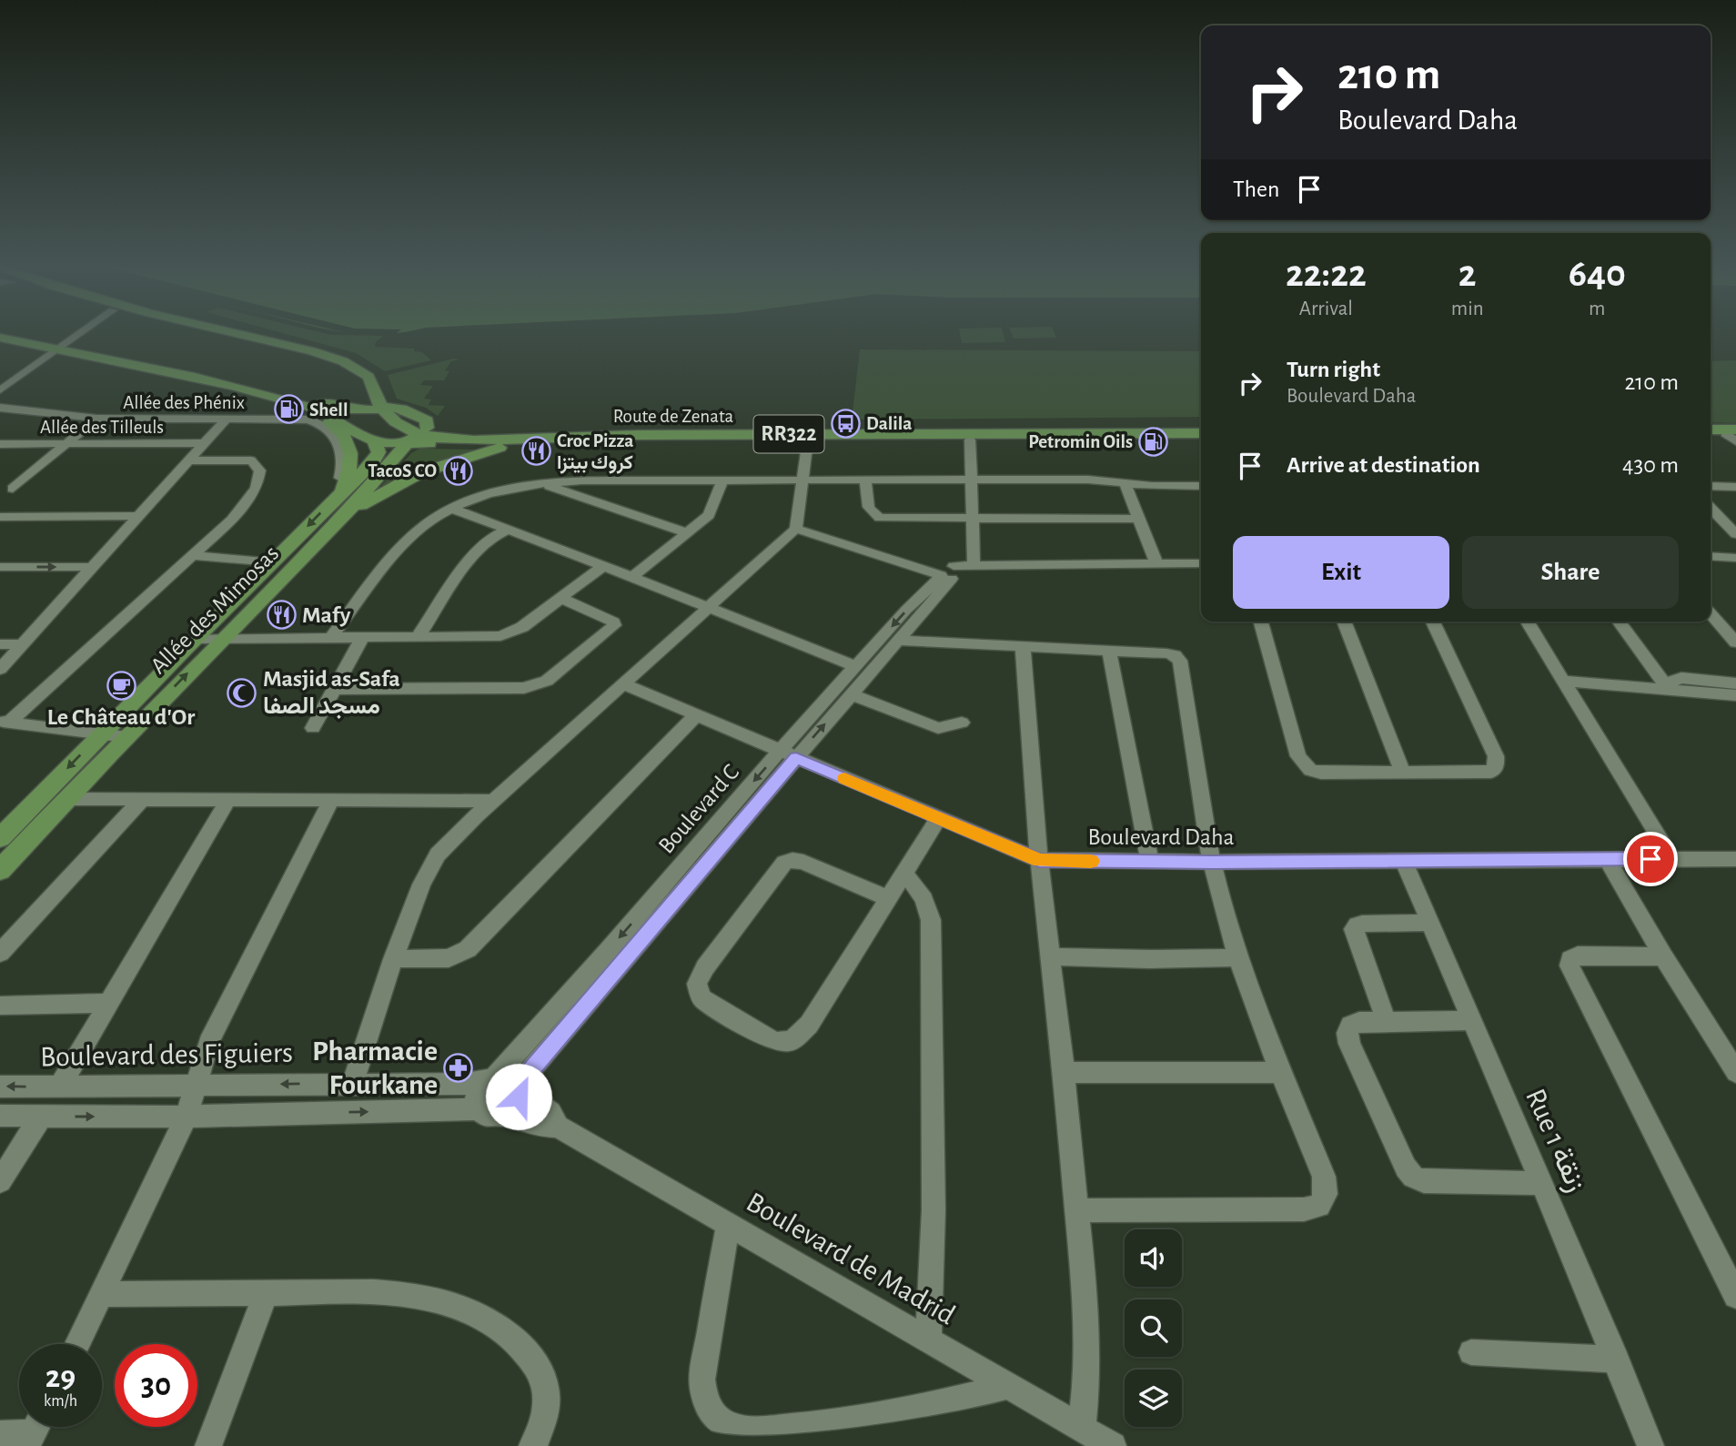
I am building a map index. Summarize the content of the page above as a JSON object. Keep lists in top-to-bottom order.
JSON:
{
  "streets": {
    "main road": ["Route de Zenata", "RR322", "Allée des Mimosas"],
    "street": [
      "Allée des Phénix",
      "Allée des Tilleuls",
      "Boulevard C",
      "Boulevard Daha",
      "Boulevard des Figuiers",
      "Rue 1 زنقة",
      "Boulevard de Madrid"
    ]
  },
  "crossings": [
    ["Allée des Phénix", "Allée des Mimosas"],
    ["Route de Zenata", "RR322"],
    ["Route de Zenata", "Allée des Mimosas"],
    ["RR322", "Allée des Mimosas"],
    ["Boulevard C", "Boulevard Daha"],
    ["Boulevard C", "Boulevard des Figuiers"],
    ["Boulevard C", "Boulevard de Madrid"],
    ["Boulevard Daha", "Rue 1 زنقة"],
    ["Boulevard des Figuiers", "Boulevard de Madrid"]
  ],
  "places": {
    "fuel station": ["Shell", "Petromin Oils"],
    "bus stop": ["Dalila"],
    "restaurant": ["Croc Pizza كروك بيتزا", "TacoS CO", "Mafy"],
    "cafe": ["Le Château d'Or"],
    "mosque": ["Masjid as-Safa مسجد الصفا"],
    "pharmacy": ["Pharmacie Fourkane"]
  },
  "page": {
    "turn": ["210 m", "Boulevard Daha"],
    "then": "Then",
    "eta": [
      "22:22",
      "Arrival",
      "2",
      "min",
      "640",
      "m"
    ],
    "list": [
      {
        "name": "Turn right",
        "note": "Boulevard Daha",
        "value": "210 m"
      },
      {
        "name": "Arrive at destination",
        "value": "430 m"
      }
    ],
    "buttons": ["Exit", "Share"],
    "speed": "29 km/h",
    "limit": "30"
  }
}
